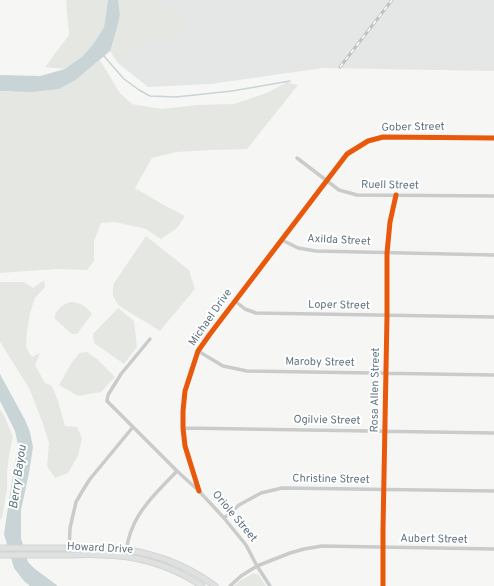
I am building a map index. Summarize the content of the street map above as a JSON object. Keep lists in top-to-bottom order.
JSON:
{
  "streets": {
    "main road": ["Howard Drive"],
    "street": [
      "Gober Street",
      "Ruell Street",
      "Axilda Street",
      "Loper Street",
      "Michael Drive",
      "Maroby Street",
      "Rosa Allen Street",
      "Ogilvie Street",
      "Christine Street",
      "Oriole Street",
      "Aubert Street"
    ]
  },
  "crossings": [
    ["Gober Street", "Ruell Street"],
    ["Gober Street", "Michael Drive"],
    ["Ruell Street", "Michael Drive"],
    ["Ruell Street", "Rosa Allen Street"],
    ["Axilda Street", "Michael Drive"],
    ["Axilda Street", "Rosa Allen Street"],
    ["Loper Street", "Michael Drive"],
    ["Loper Street", "Rosa Allen Street"],
    ["Michael Drive", "Maroby Street"],
    ["Michael Drive", "Ogilvie Street"],
    ["Michael Drive", "Oriole Street"],
    ["Maroby Street", "Rosa Allen Street"],
    ["Rosa Allen Street", "Ogilvie Street"],
    ["Rosa Allen Street", "Christine Street"],
    ["Rosa Allen Street", "Aubert Street"],
    ["Christine Street", "Oriole Street"],
    ["Oriole Street", "Aubert Street"]
  ],
  "water": ["Berry Bayou"]
}
